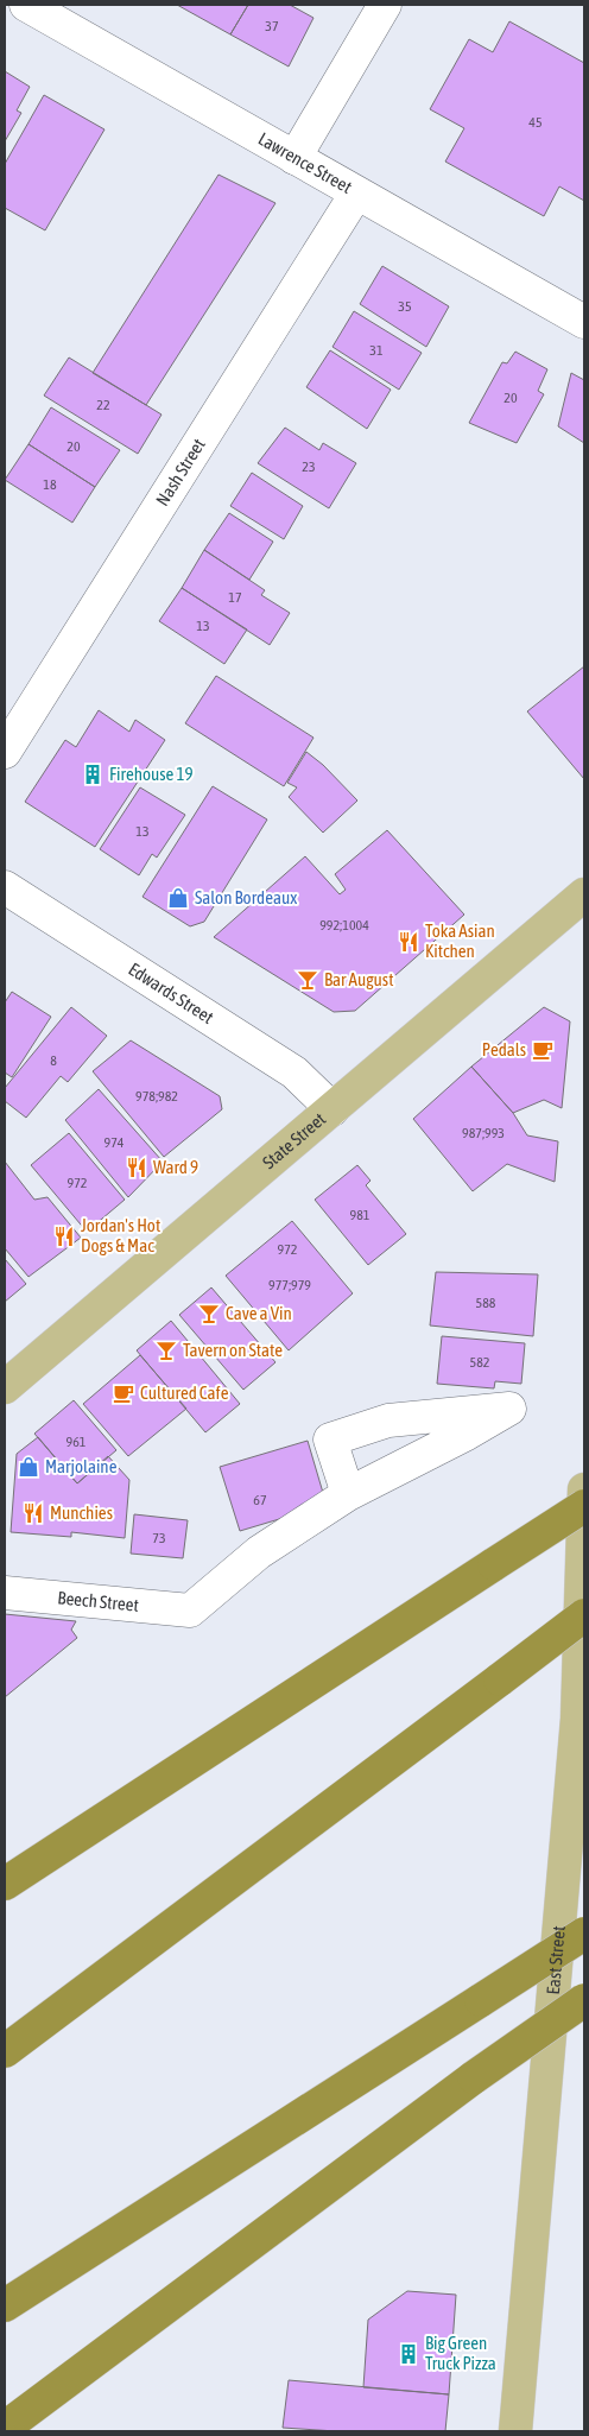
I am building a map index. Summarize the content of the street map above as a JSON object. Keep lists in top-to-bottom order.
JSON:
{
  "streets": {
    "main road": ["State Street", "East Street"],
    "street": [
      "Lawrence Street",
      "Nash Street",
      "Edwards Street",
      "Beech Street"
    ]
  },
  "crossings": [
    ["Lawrence Street", "Nash Street"],
    ["Edwards Street", "State Street"]
  ],
  "places": {
    "building": ["Firehouse 19", "Big Green Truck Pizza"],
    "shop": ["Salon Bordeaux", "Marjolaine"],
    "restaurant": [
      "Toka Asian Kitchen",
      "Ward 9",
      "Jordan's Hot Dogs & Mac",
      "Munchies"
    ],
    "bar": ["Bar August", "Cave a Vin", "Tavern on State"],
    "cafe": ["Pedals", "Cultured Cafe"]
  },
  "house_numbers": [
    "37",
    "45",
    "35",
    "31",
    "20",
    "22",
    "20",
    "23",
    "18",
    "17",
    "13",
    "13",
    "992;1004",
    "8",
    "978;982",
    "987;993",
    "974",
    "972",
    "981",
    "972",
    "977;979",
    "588",
    "582",
    "961",
    "67",
    "73"
  ]
}
